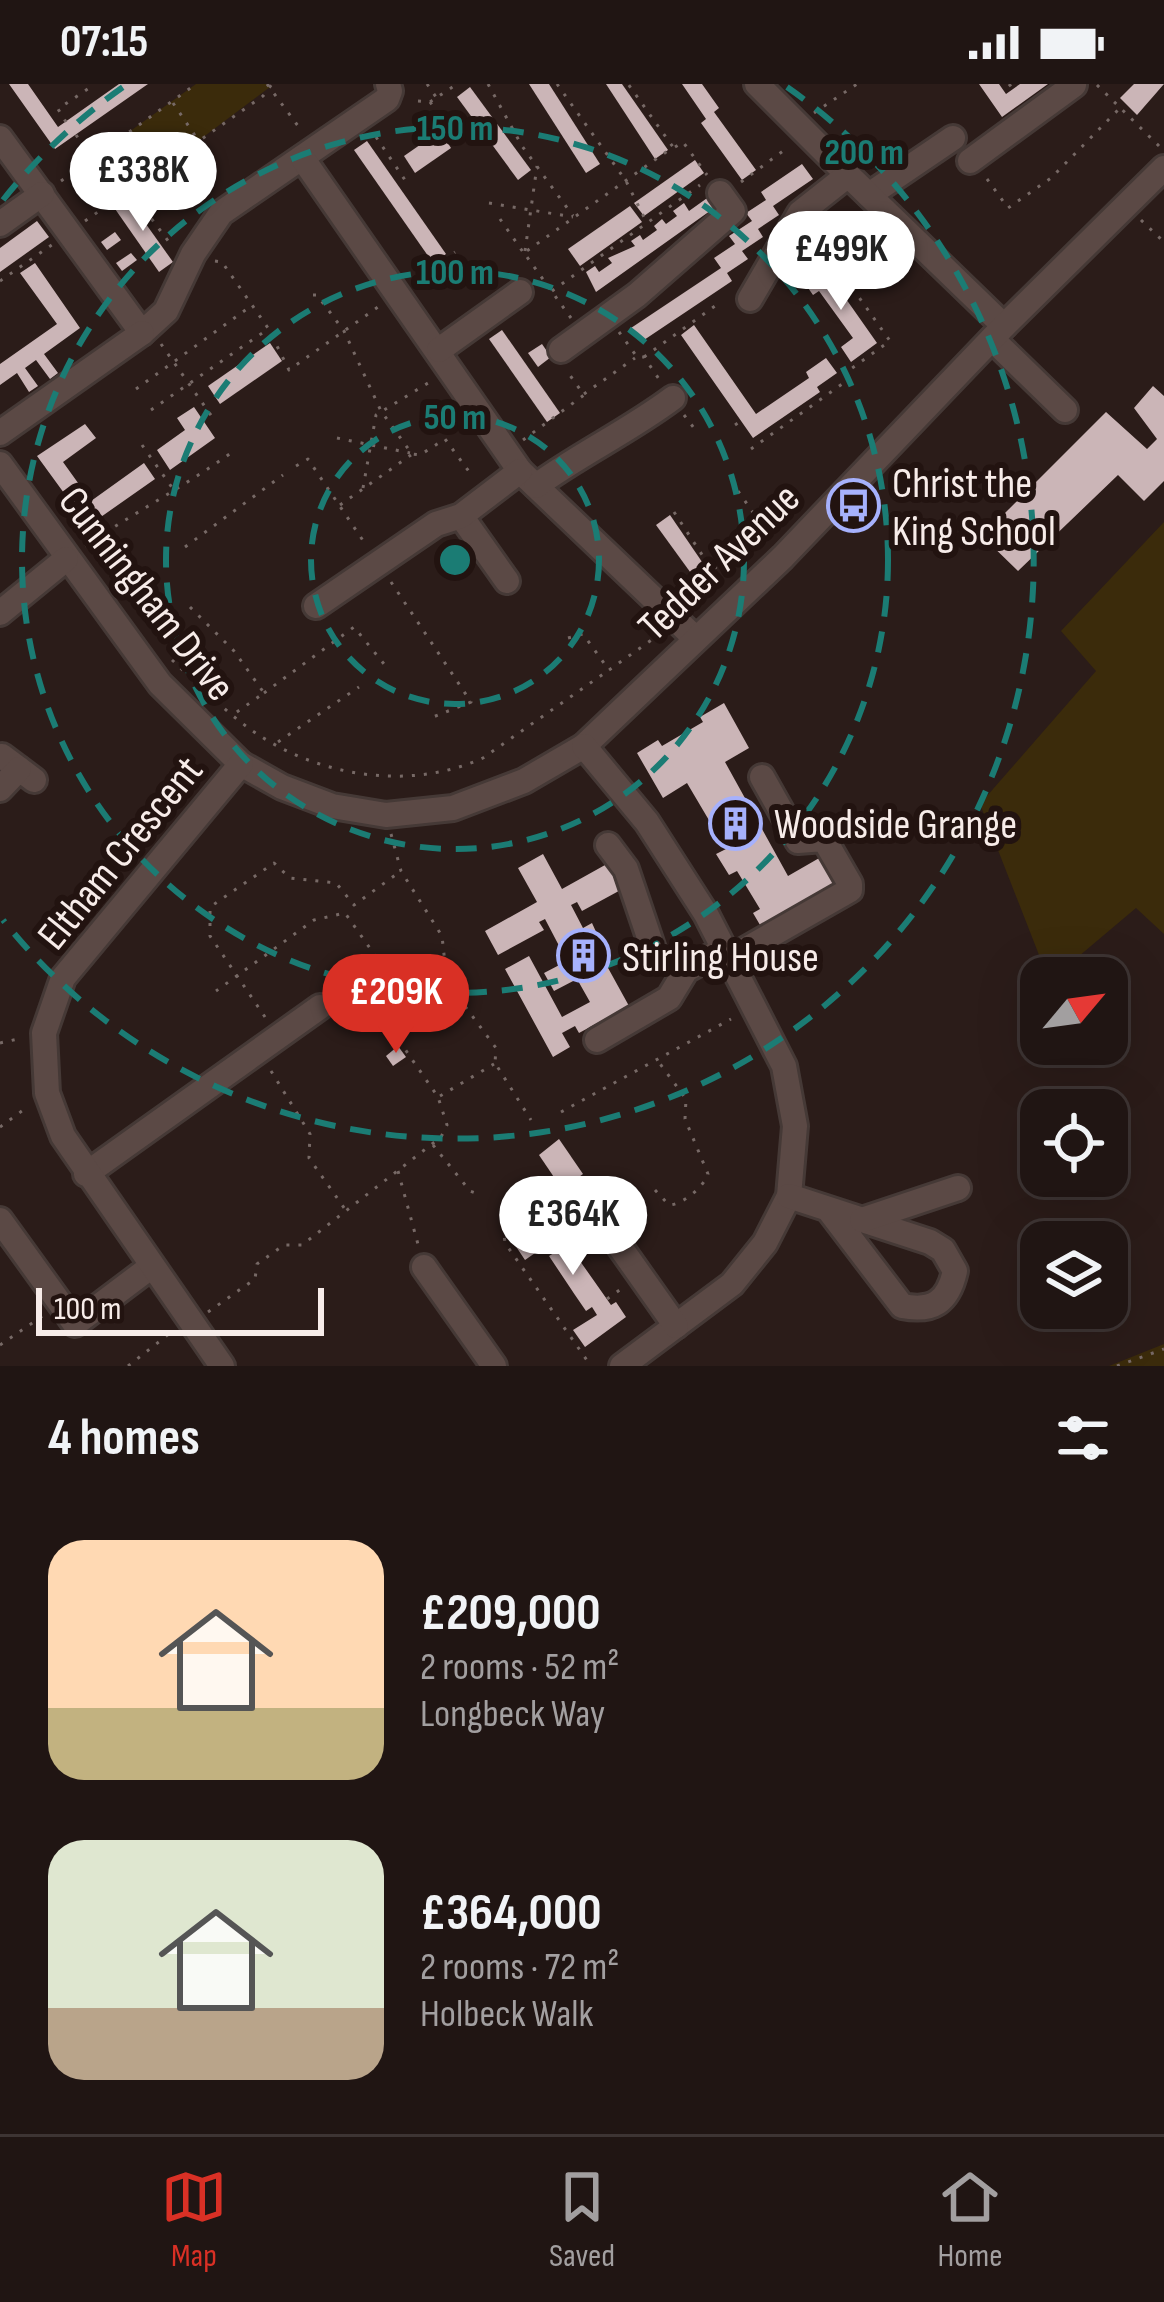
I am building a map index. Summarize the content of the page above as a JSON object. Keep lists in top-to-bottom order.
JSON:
{
  "streets": {
    "street": ["Tedder Avenue", "Cunningham Drive", "Eltham Crescent"]
  },
  "crossings": [
    ["Tedder Avenue", "Cunningham Drive"],
    ["Tedder Avenue", "Eltham Crescent"],
    ["Cunningham Drive", "Eltham Crescent"]
  ],
  "places": {
    "bus stop": ["Christ the King School"],
    "building": ["Woodside Grange", "Stirling House"]
  },
  "scale_bar": "100 m",
  "north": "top right",
  "page": {
    "status": "07:15",
    "price": [
      "£338K",
      "£499K",
      "£209K",
      "£364K"
    ],
    "scale": "100 m",
    "heading": "4 homes",
    "list": [
      {
        "name": "£209,000",
        "note": "2 rooms · 52 m² · Longbeck Way"
      },
      {
        "name": "£364,000",
        "note": "2 rooms · 72 m² · Holbeck Walk"
      }
    ],
    "tabs": ["Map", "Saved", "Home"]
  },
  "rings": [
    "150 m",
    "200 m",
    "100 m",
    "50 m"
  ]
}
